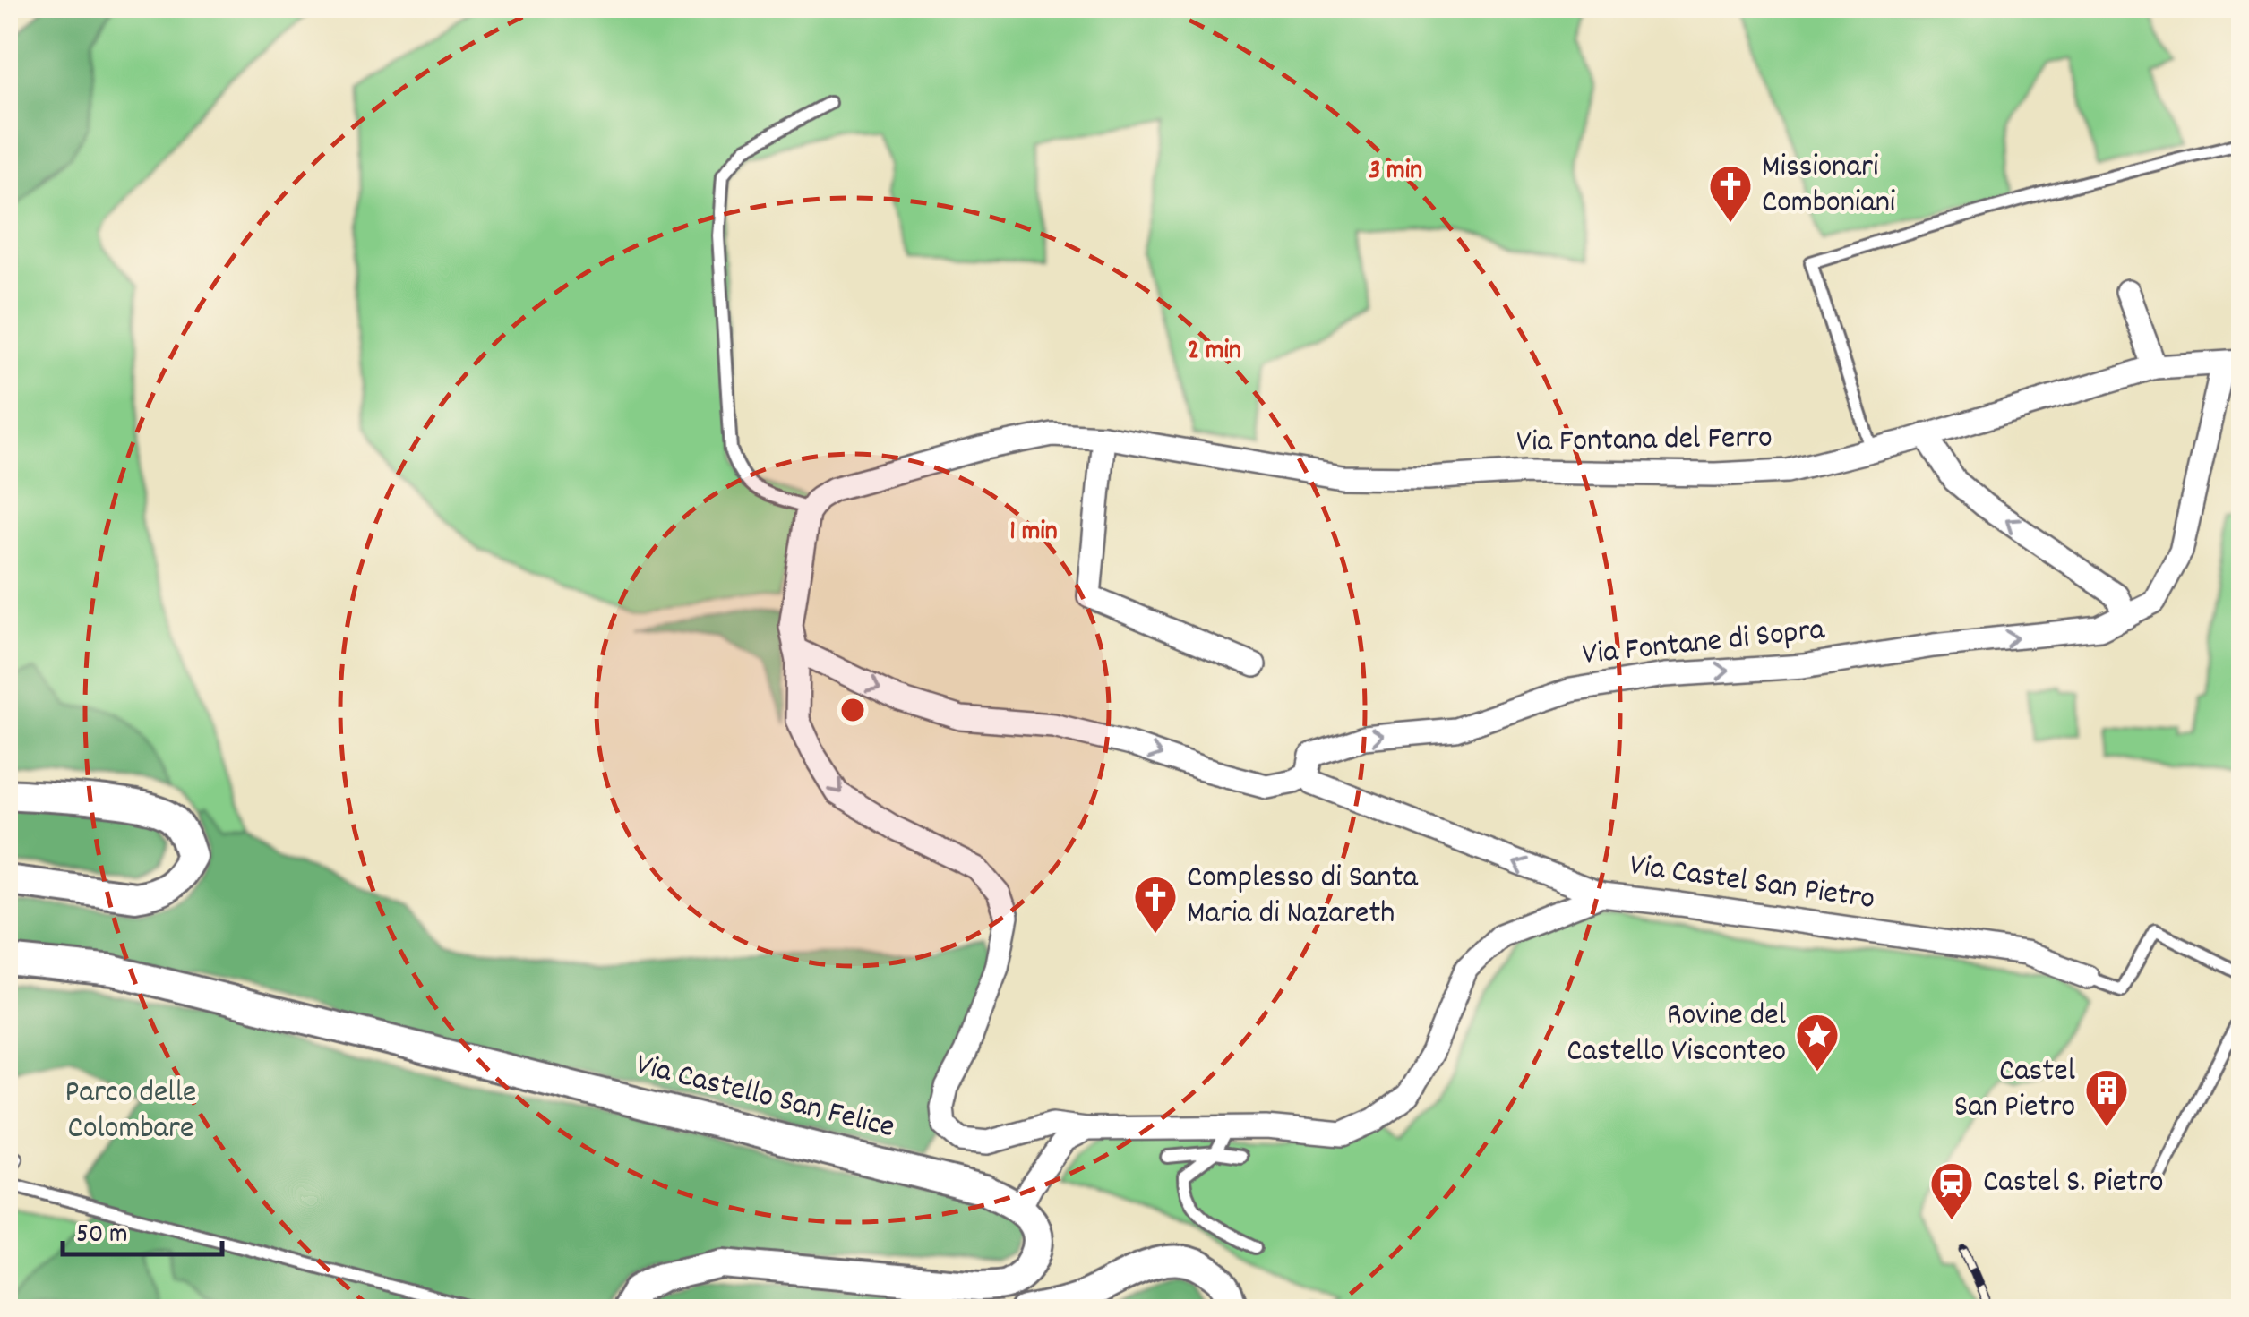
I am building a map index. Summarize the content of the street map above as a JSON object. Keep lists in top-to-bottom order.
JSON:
{
  "streets": {
    "street": [
      "Via Fontana del Ferro",
      "Via Fontane di Sopra",
      "Via Castel San Pietro",
      "Via Castello San Felice"
    ]
  },
  "crossings": [
    ["Via Fontane di Sopra", "Via Castel San Pietro"]
  ],
  "one_way": ["Via Fontane di Sopra"],
  "parks": ["Parco delle Colombare"],
  "places": {
    "church": ["Missionari Comboniani", "Complesso di Santa Maria di Nazareth"],
    "place": ["Rovine del Castello Visconteo"],
    "building": ["Castel San Pietro"],
    "station": ["Castel S. Pietro"]
  },
  "scale_bar": "50 m",
  "rings": ["3 min", "2 min", "1 min"]
}
